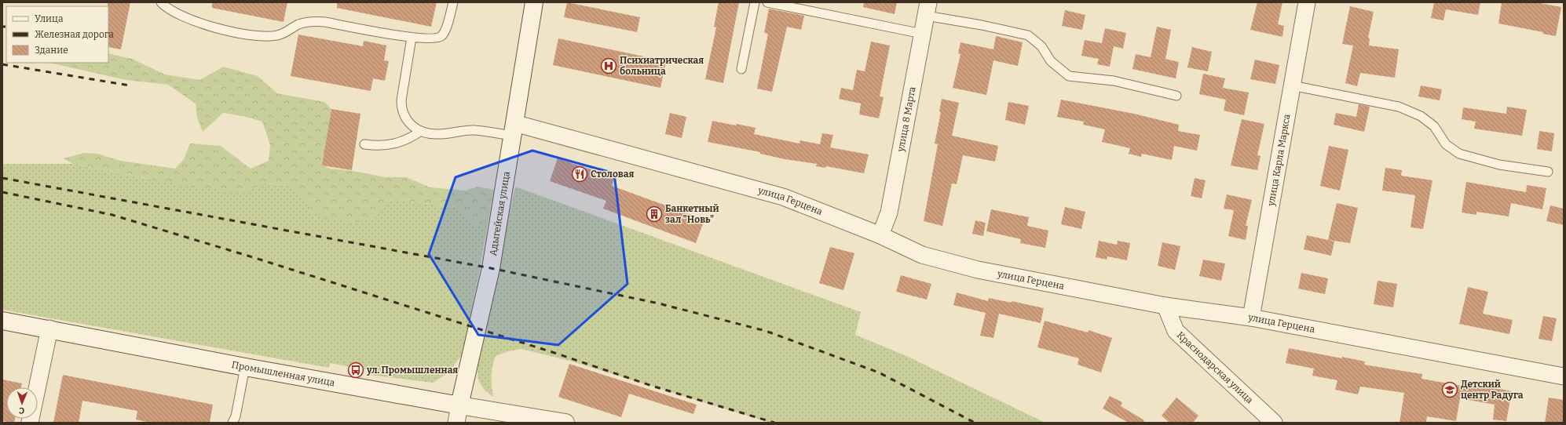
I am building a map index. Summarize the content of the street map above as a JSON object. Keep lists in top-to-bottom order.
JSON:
{
  "streets": {
    "main road": ["Адыгейская улица", "Промышленная улица"],
    "street": [
      "улица 8 Марта",
      "улица Карла Маркса",
      "улица Герцена",
      "Краснодарская улица"
    ]
  },
  "crossings": [
    ["улица 8 Марта", "улица Герцена"],
    ["улица Карла Маркса", "улица Герцена"],
    ["улица Герцена", "Адыгейская улица"],
    ["улица Герцена", "Краснодарская улица"],
    ["Адыгейская улица", "Промышленная улица"]
  ],
  "places": {
    "hospital": ["Психиатрическая больница"],
    "restaurant": ["Столовая"],
    "building": ["Банкетный зал \"Новь\""],
    "bus stop": ["ул. Промышленная"],
    "school or university": ["Детский центр Радуга"]
  },
  "legend": ["Улица", "Железная дорога", "Здание"],
  "north": "bottom"
}
